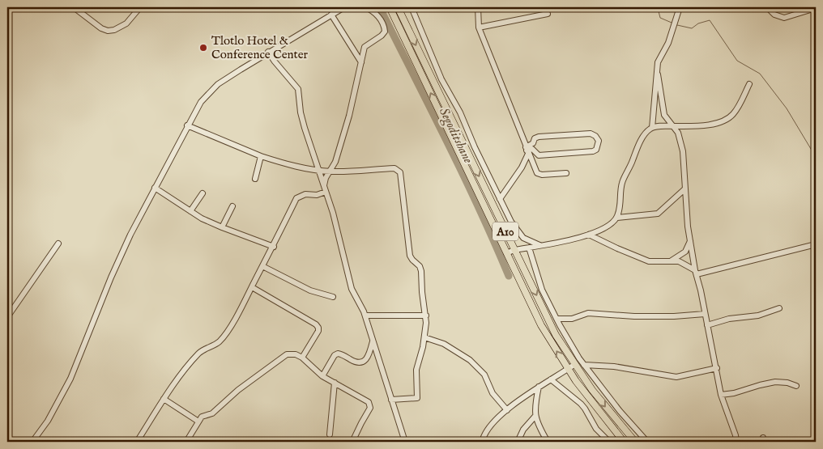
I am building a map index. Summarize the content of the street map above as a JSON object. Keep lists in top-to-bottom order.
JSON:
{
  "streets": {
    "main road": ["A10"]
  },
  "water": ["Segoditshane"],
  "places": ["Tlotlo Hotel & Conference Center"]
}
